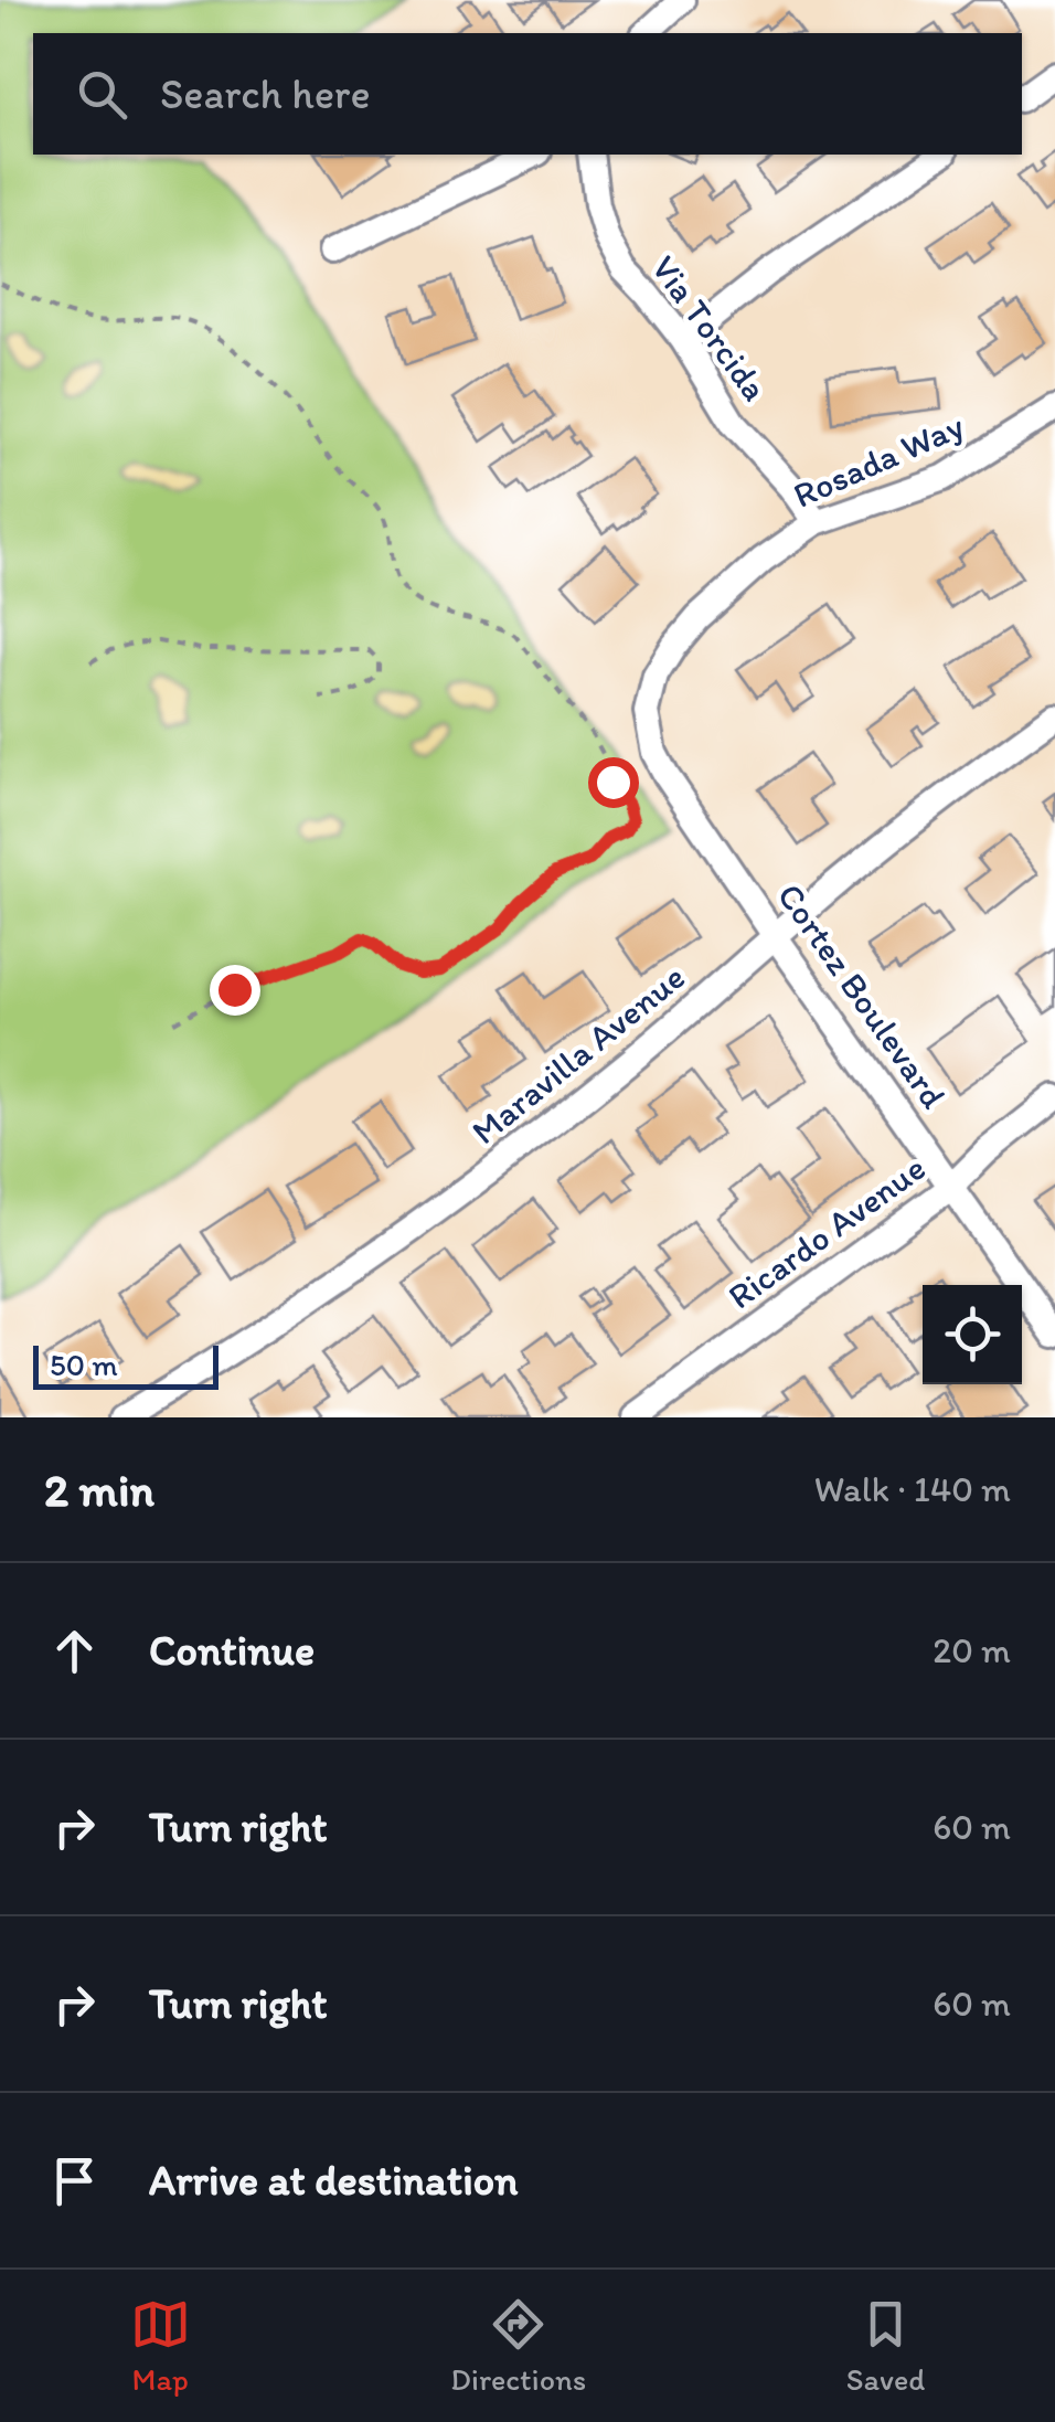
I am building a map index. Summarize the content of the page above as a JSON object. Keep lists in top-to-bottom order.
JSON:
{
  "streets": {
    "street": [
      "Via Torcida",
      "Rosada Way",
      "Cortez Boulevard",
      "Maravilla Avenue",
      "Ricardo Avenue"
    ]
  },
  "crossings": [
    ["Via Torcida", "Rosada Way"],
    ["Rosada Way", "Cortez Boulevard"],
    ["Cortez Boulevard", "Maravilla Avenue"],
    ["Cortez Boulevard", "Ricardo Avenue"]
  ],
  "scale_bar": "50 m",
  "page": {
    "search": "Search here",
    "scale": "50 m",
    "heading": ["2 min", "Walk · 140 m"],
    "list": [
      ["Continue", "20 m"],
      ["Turn right", "60 m"],
      ["Turn right", "60 m"],
      "Arrive at destination"
    ],
    "nav": ["Map", "Directions", "Saved"]
  }
}
